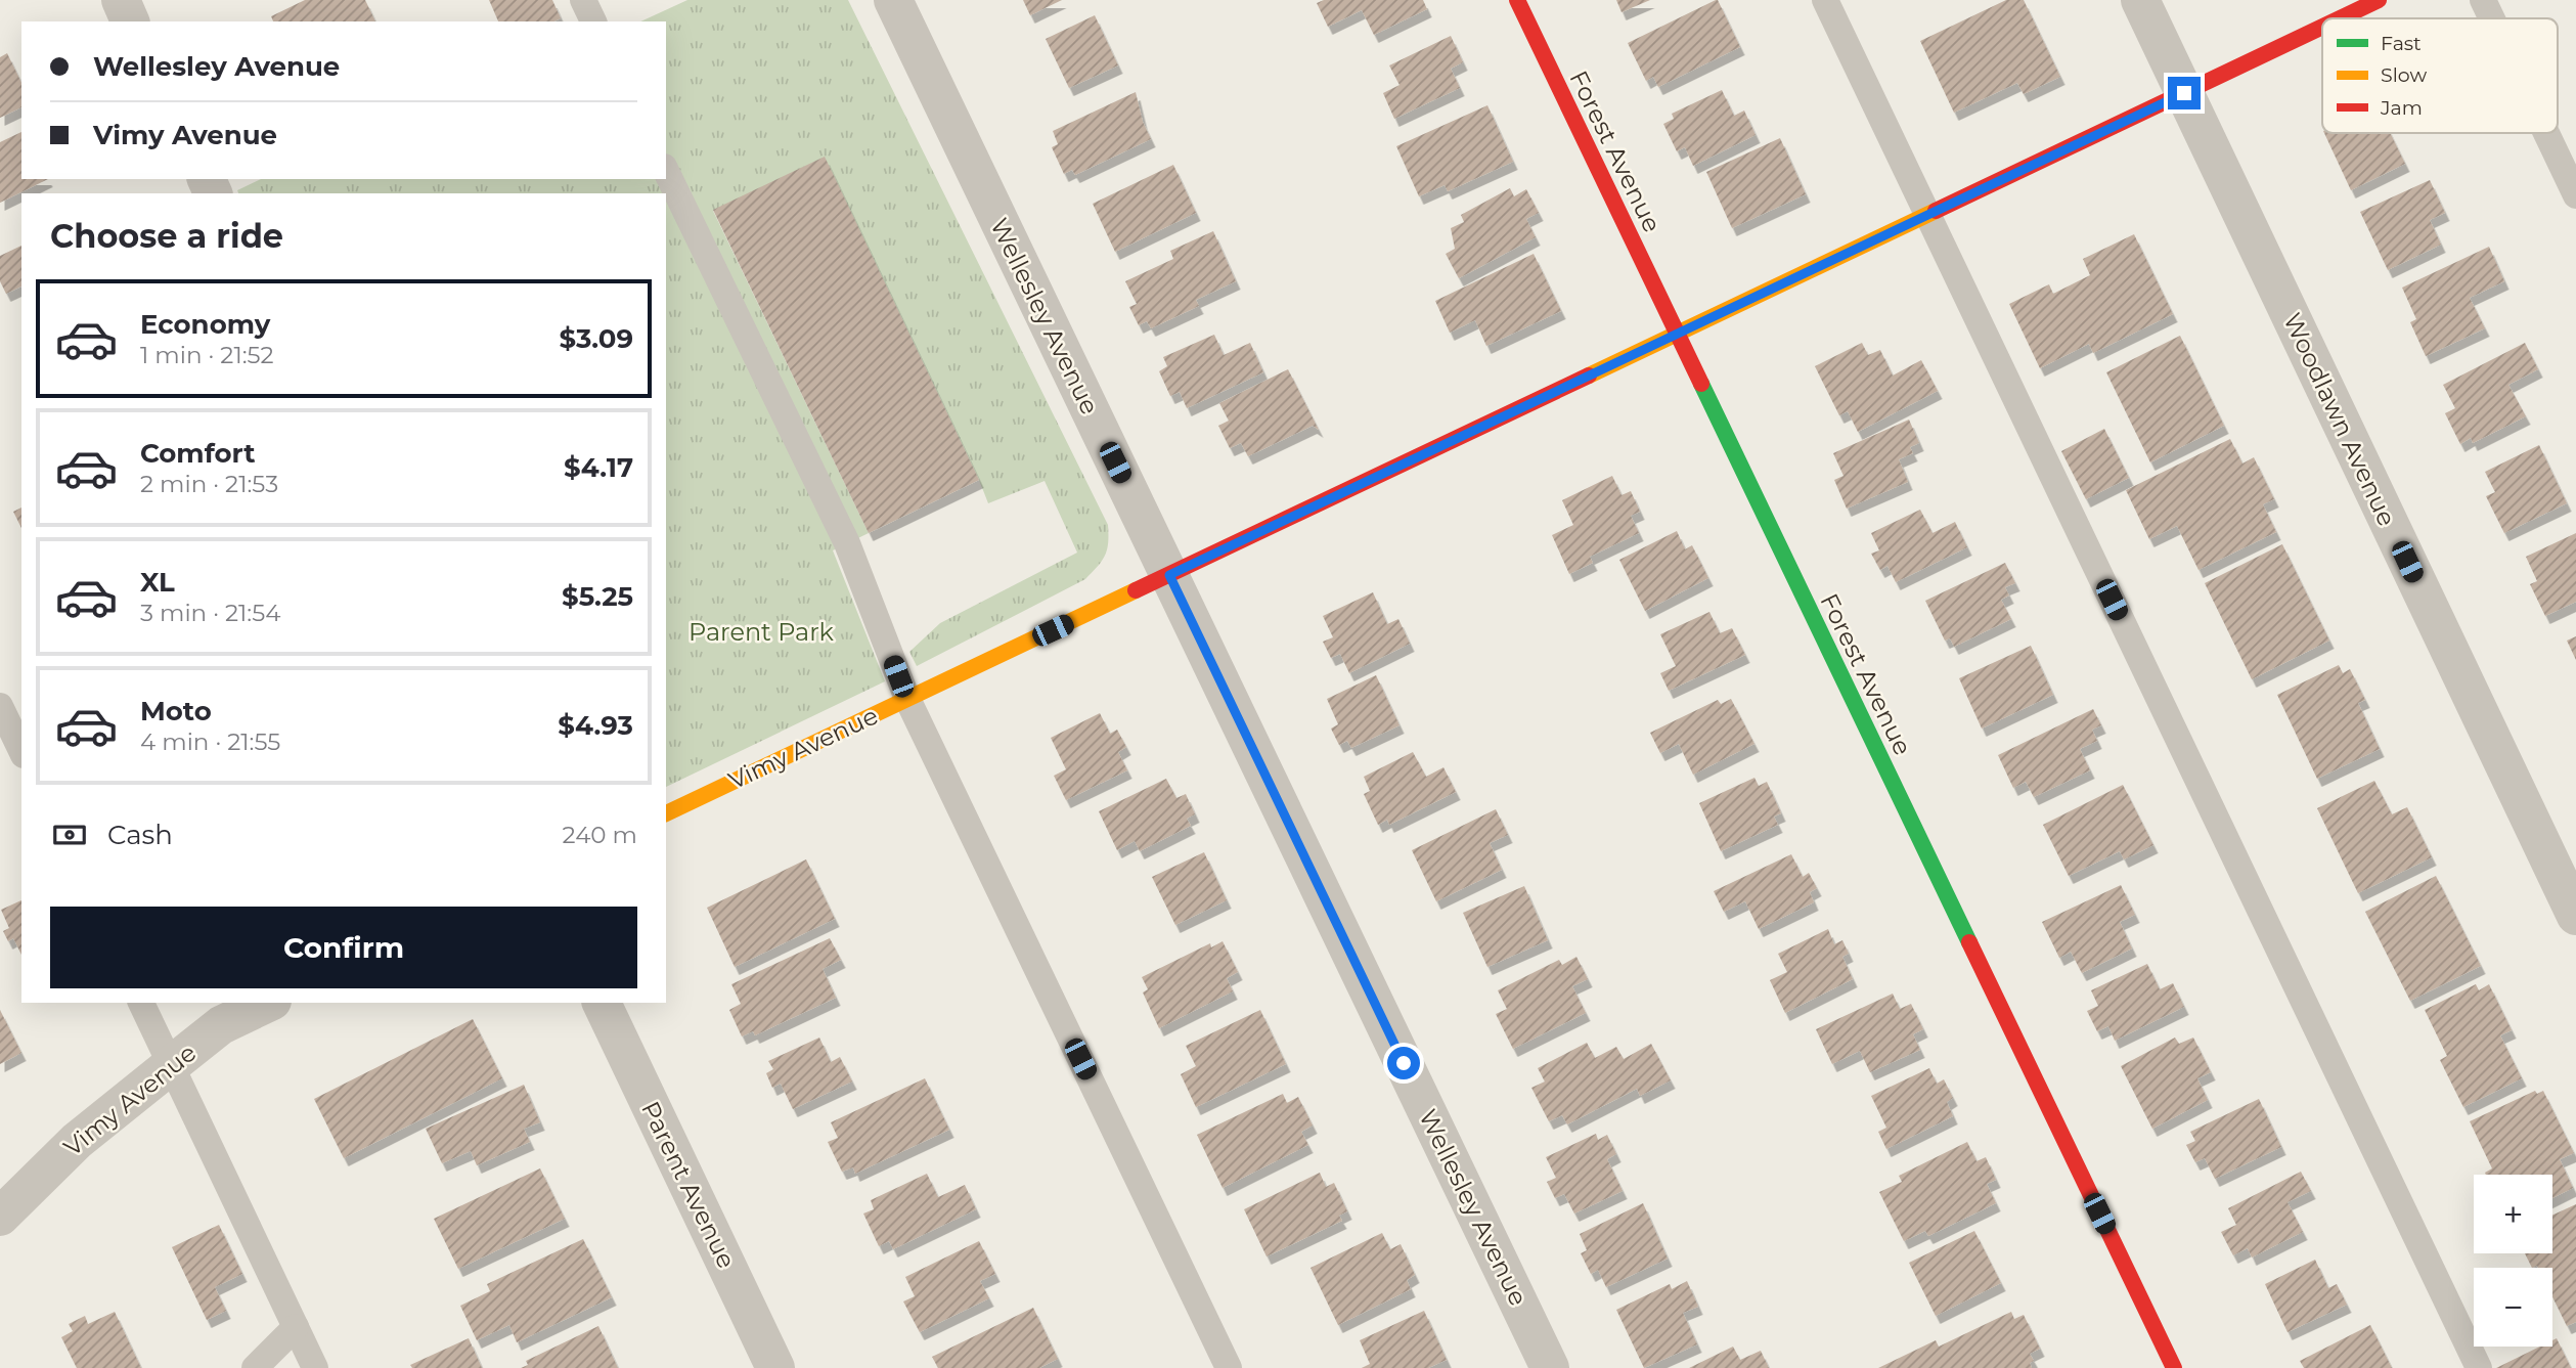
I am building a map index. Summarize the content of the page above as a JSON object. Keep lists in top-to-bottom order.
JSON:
{
  "streets": {
    "street": [
      "Forest Avenue",
      "Wellesley Avenue",
      "Woodlawn Avenue",
      "Vimy Avenue",
      "Parent Avenue"
    ]
  },
  "crossings": [
    ["Forest Avenue", "Vimy Avenue"],
    ["Wellesley Avenue", "Vimy Avenue"],
    ["Woodlawn Avenue", "Vimy Avenue"]
  ],
  "parks": ["Parent Park"],
  "legend": ["Fast", "Slow", "Jam"],
  "page": {
    "banner": ["Wellesley Avenue", "Vimy Avenue"],
    "heading": "Choose a ride",
    "list": [
      {
        "name": "Economy",
        "note": "1 min · 21:52",
        "value": "$3.09"
      },
      {
        "name": "Comfort",
        "note": "2 min · 21:53",
        "value": "$4.17"
      },
      {
        "name": "XL",
        "note": "3 min · 21:54",
        "value": "$5.25"
      },
      {
        "name": "Moto",
        "note": "4 min · 21:55",
        "value": "$4.93"
      }
    ],
    "pay": ["Cash", "240 m"],
    "buttons": "Confirm",
    "map_buttons": ["+", "−"]
  }
}
